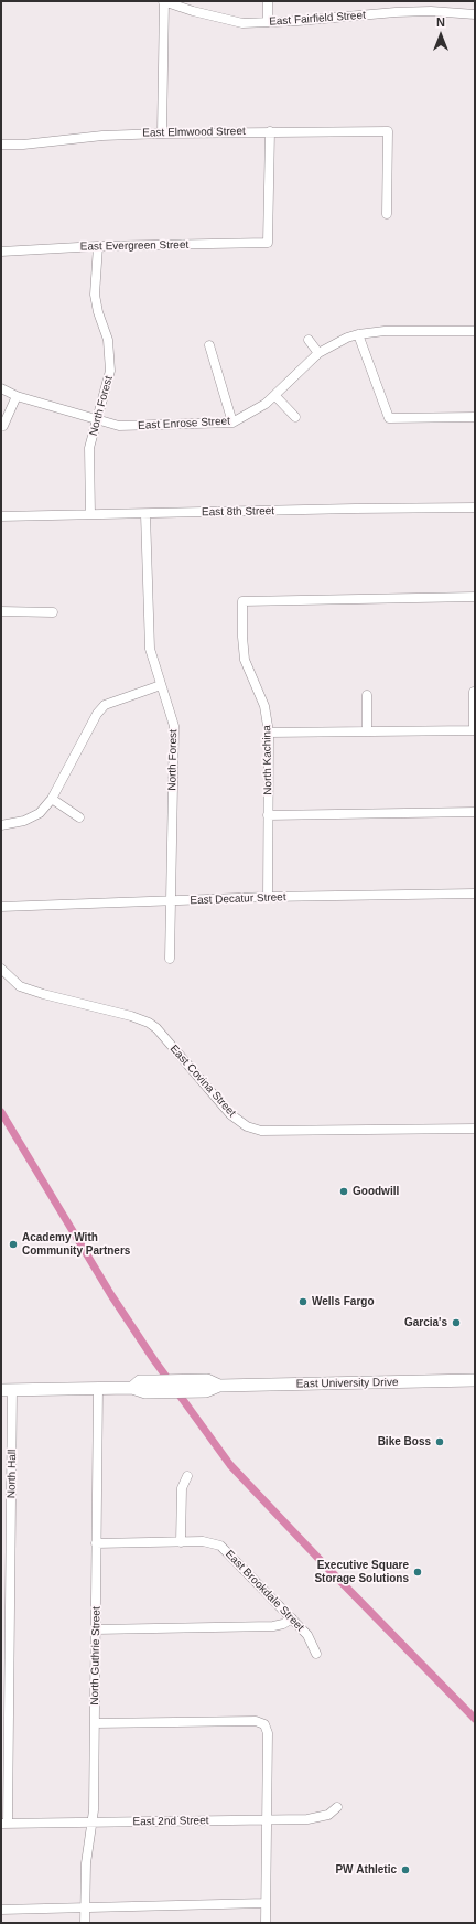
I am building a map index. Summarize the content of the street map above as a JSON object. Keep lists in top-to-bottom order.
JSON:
{
  "streets": {
    "main road": ["East University Drive"],
    "street": [
      "East Fairfield Street",
      "East Elmwood Street",
      "East Evergreen Street",
      "North Forest",
      "East Enrose Street",
      "East 8th Street",
      "North Kachina",
      "East Decatur Street",
      "East Covina Street",
      "North Hall",
      "East Brookdale Street",
      "North Guthrie Street",
      "East 2nd Street"
    ]
  },
  "crossings": [
    ["East Elmwood Street", "East Evergreen Street"],
    ["East Evergreen Street", "North Forest"],
    ["North Forest", "East Enrose Street"],
    ["North Forest", "East 8th Street"],
    ["North Forest", "East Decatur Street"],
    ["North Kachina", "East Decatur Street"],
    ["East University Drive", "North Hall"],
    ["East University Drive", "North Guthrie Street"],
    ["North Hall", "East 2nd Street"],
    ["East Brookdale Street", "North Guthrie Street"],
    ["North Guthrie Street", "East 2nd Street"]
  ],
  "places": [
    "Goodwill",
    "Academy With Community Partners",
    "Wells Fargo",
    "Garcia's",
    "Bike Boss",
    "Executive Square Storage Solutions",
    "PW Athletic"
  ],
  "north": "top"
}
